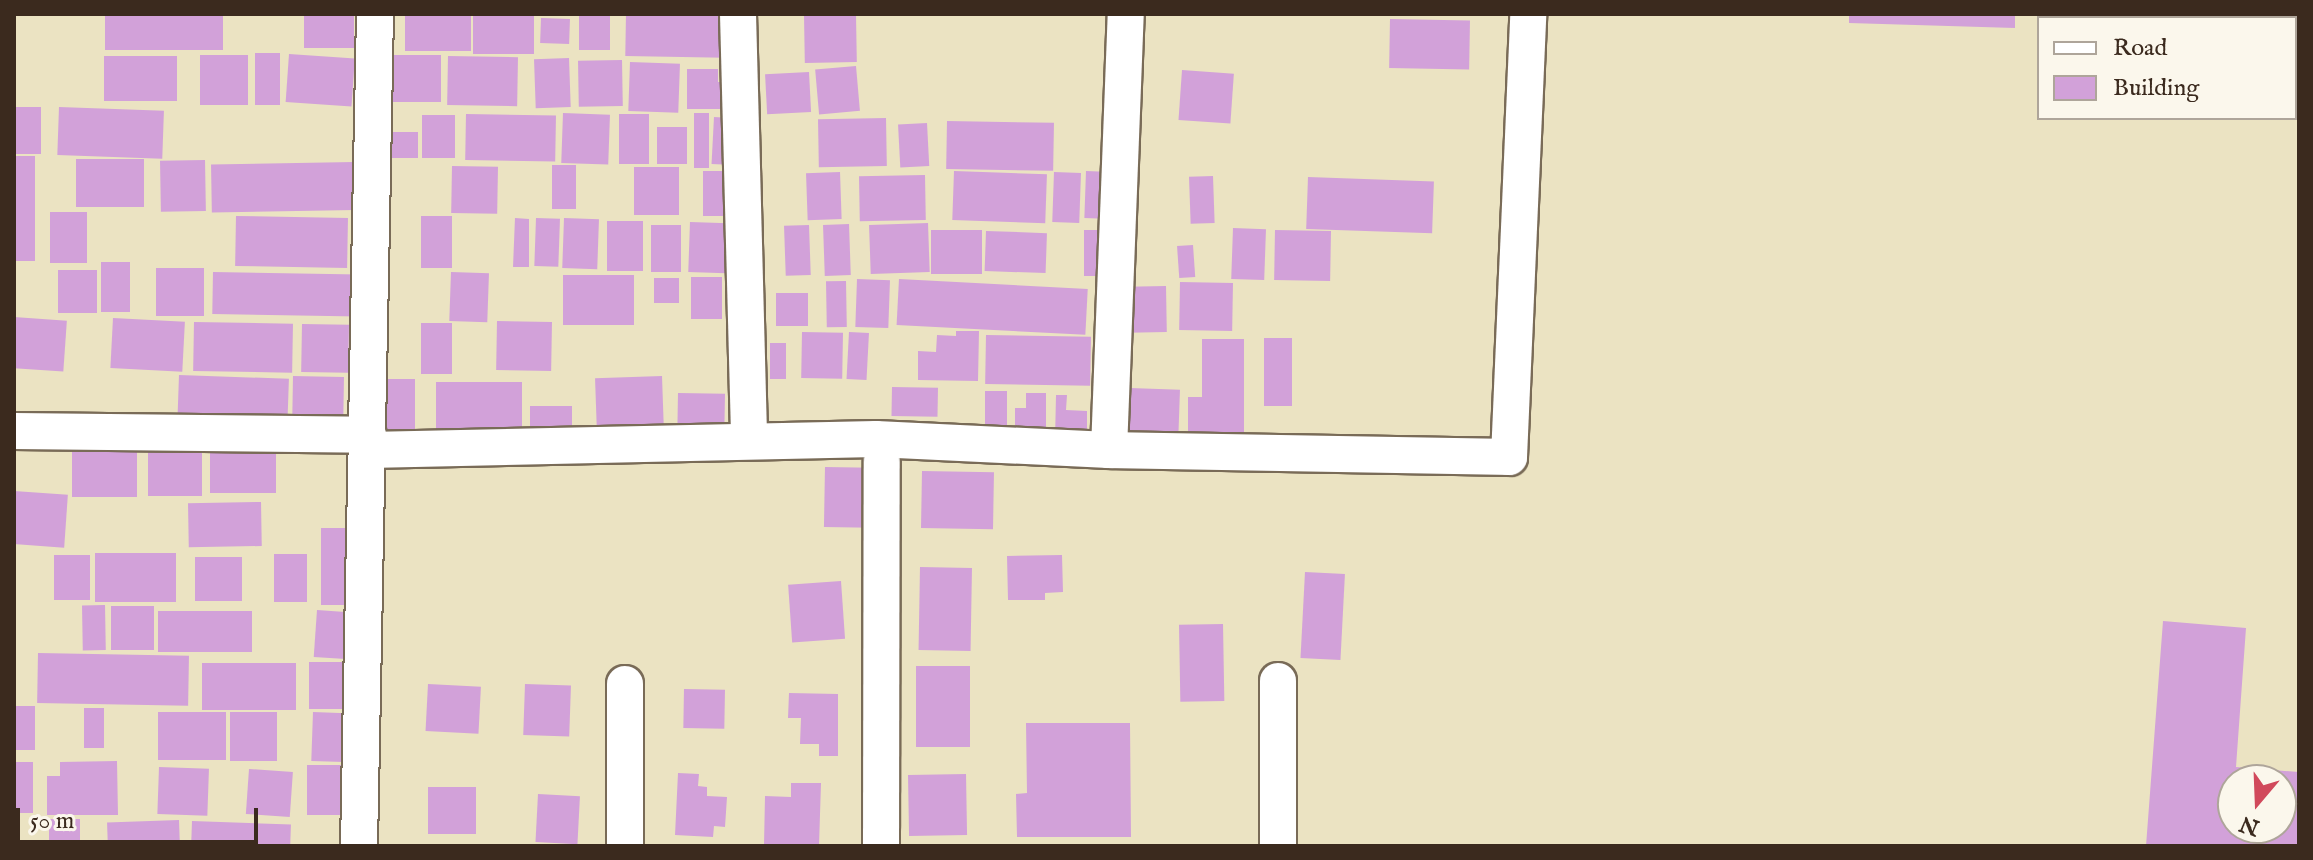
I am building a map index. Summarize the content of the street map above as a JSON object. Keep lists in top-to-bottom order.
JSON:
{
  "legend": ["Road", "Building"],
  "scale_bar": "50 m",
  "north": "bottom"
}
